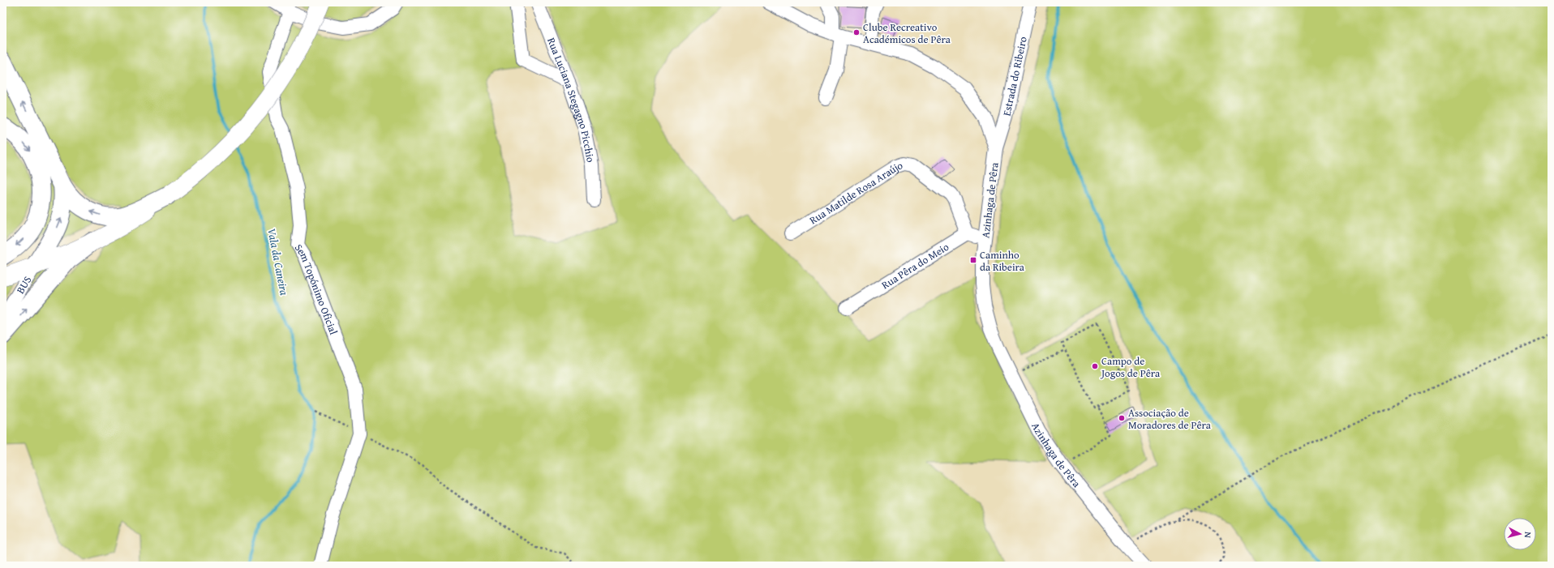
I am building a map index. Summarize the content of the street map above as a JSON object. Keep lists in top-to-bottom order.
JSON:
{
  "streets": {
    "street": [
      "Estrada do Ribeiro",
      "Rua Luciana Stegagno Picchio",
      "Rua Matilde Rosa Araújo",
      "Azinhaga de Pêra",
      "Rua Pêra do Meio",
      "BUS",
      "Sem Topónimo Oficial"
    ]
  },
  "crossings": [
    ["Estrada do Ribeiro", "Azinhaga de Pêra"],
    ["Rua Matilde Rosa Araújo", "Rua Pêra do Meio"]
  ],
  "water": ["Vala da Caneira"],
  "places": {
    "other": ["Clube Recreativo Académicos de Pêra", "Campo de Jogos de Pêra", "Associação de Moradores de Pêra"],
    "transit": ["Caminho da Ribeira"]
  },
  "north": "right"
}
